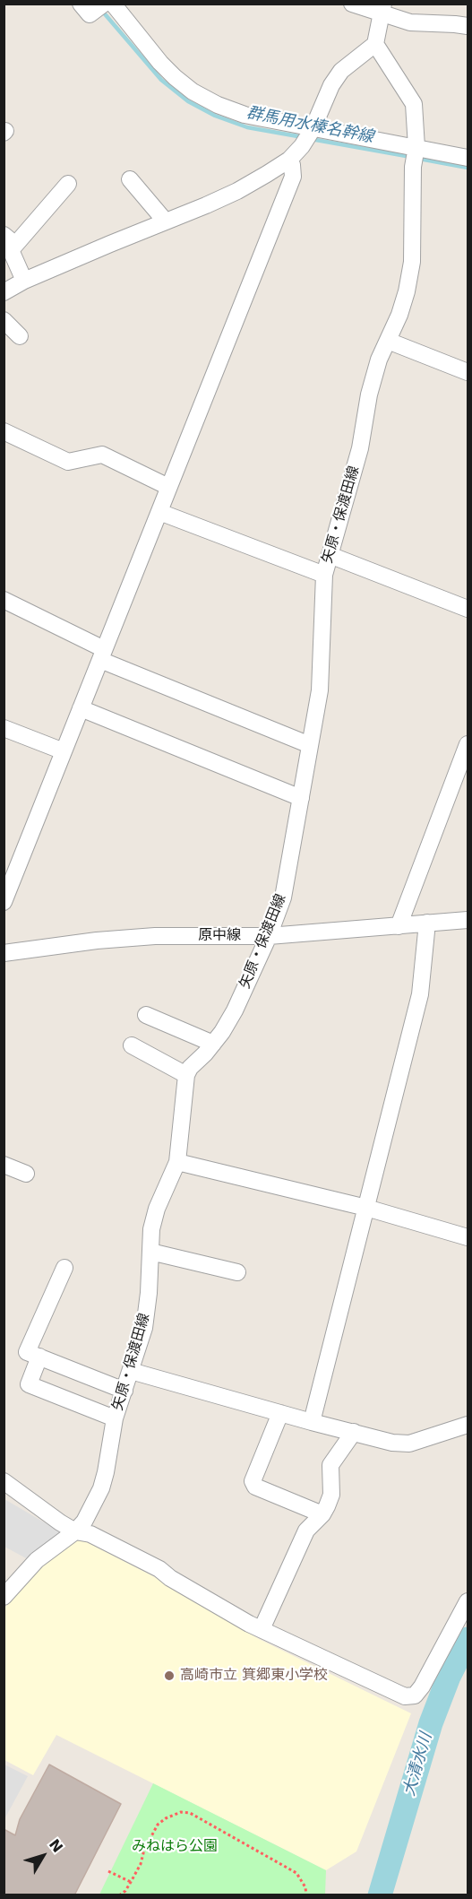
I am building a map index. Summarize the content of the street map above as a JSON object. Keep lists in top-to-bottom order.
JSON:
{
  "streets": {
    "street": ["矢原・保渡田線", "原中線"]
  },
  "crossings": [
    ["矢原・保渡田線", "原中線"]
  ],
  "water": ["群馬用水榛名幹線", "大清水川"],
  "parks": ["みねはら公園"],
  "places": ["高崎市立 箕郷東小学校"],
  "north": "top right"
}
